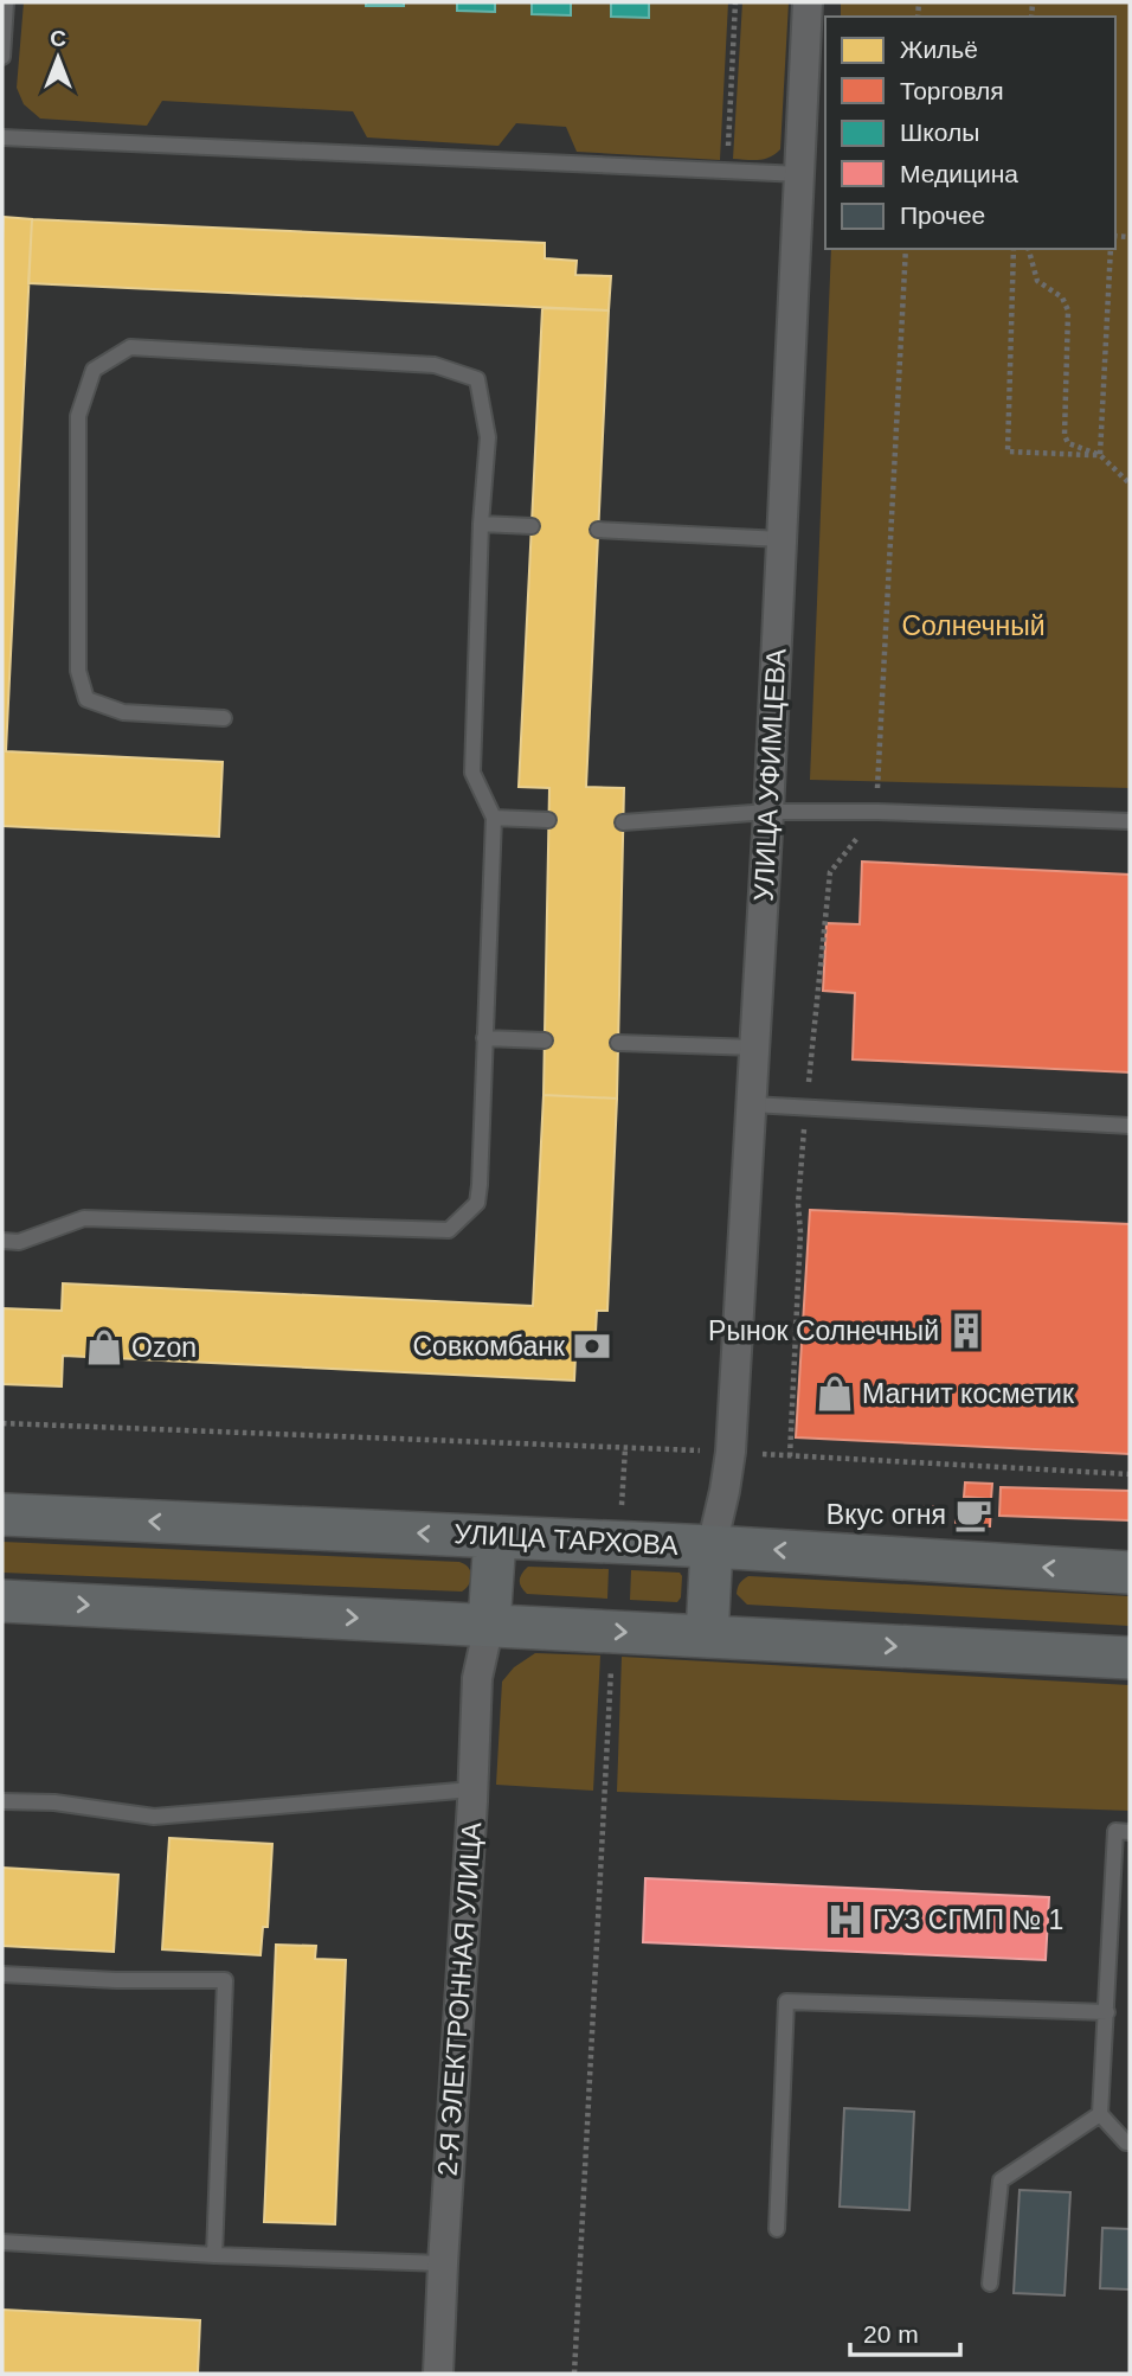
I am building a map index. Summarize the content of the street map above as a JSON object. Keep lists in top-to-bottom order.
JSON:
{
  "streets": {
    "main road": ["УЛИЦА ТАРХОВА"],
    "street": ["УЛИЦА УФИМЦЕВА", "2-Я ЭЛЕКТРОННАЯ УЛИЦА"]
  },
  "crossings": [
    ["УЛИЦА УФИМЦЕВА", "УЛИЦА ТАРХОВА"]
  ],
  "parks": ["Солнечный"],
  "places": {
    "building": ["Рынок Солнечный"],
    "bank": ["Совкомбанк"],
    "shop": ["Ozon", "Магнит косметик"],
    "cafe": ["Вкус огня"],
    "hospital": ["ГУЗ СГМП № 1"]
  },
  "legend": [
    "Жильё",
    "Торговля",
    "Школы",
    "Медицина",
    "Прочее"
  ],
  "scale_bar": "20 m",
  "north": "top"
}
